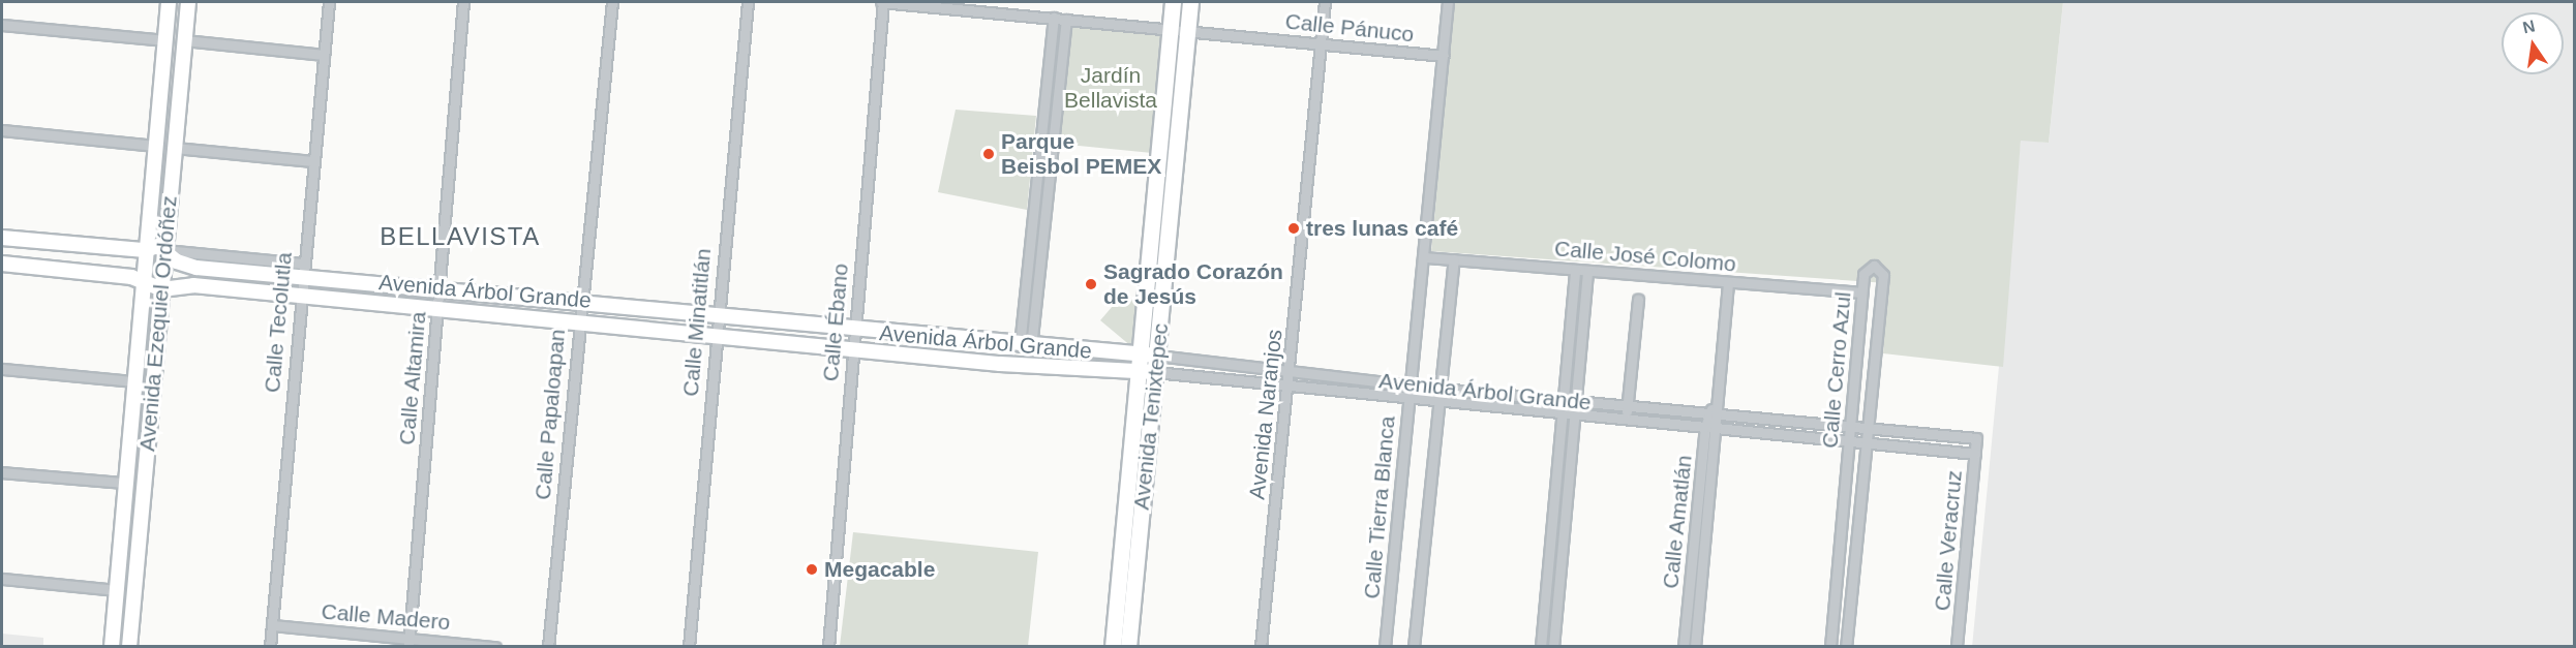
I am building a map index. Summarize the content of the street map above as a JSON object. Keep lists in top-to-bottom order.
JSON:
{
  "streets": {
    "main road": ["Avenida Tenixtepec"],
    "street": [
      "Calle Pánuco",
      "Calle José Colomo",
      "Avenida Árbol Grande",
      "Calle Tecolutla",
      "Calle Minatitlán",
      "Calle Ébano",
      "Avenida Ezequiel Ordóñez",
      "Calle Cerro Azul",
      "Calle Altamira",
      "Calle Papaloapan",
      "Avenida Naranjos",
      "Calle Tierra Blanca",
      "Calle Amatlán",
      "Calle Veracruz",
      "Calle Madero"
    ]
  },
  "crossings": [
    ["Calle Pánuco", "Calle Ébano"],
    ["Calle Pánuco", "Avenida Naranjos"],
    ["Calle Pánuco", "Avenida Tenixtepec"],
    ["Calle Pánuco", "Calle Tierra Blanca"],
    ["Calle José Colomo", "Calle Cerro Azul"],
    ["Calle José Colomo", "Calle Tierra Blanca"],
    ["Calle José Colomo", "Calle Amatlán"],
    ["Avenida Árbol Grande", "Calle Tecolutla"],
    ["Avenida Árbol Grande", "Calle Minatitlán"],
    ["Avenida Árbol Grande", "Calle Ébano"],
    ["Avenida Árbol Grande", "Avenida Ezequiel Ordóñez"],
    ["Avenida Árbol Grande", "Calle Cerro Azul"],
    ["Avenida Árbol Grande", "Calle Altamira"],
    ["Avenida Árbol Grande", "Calle Papaloapan"],
    ["Avenida Árbol Grande", "Avenida Naranjos"],
    ["Avenida Árbol Grande", "Avenida Tenixtepec"],
    ["Avenida Árbol Grande", "Calle Tierra Blanca"],
    ["Avenida Árbol Grande", "Calle Amatlán"],
    ["Avenida Árbol Grande", "Calle Veracruz"],
    ["Calle Tecolutla", "Calle Madero"],
    ["Calle Cerro Azul", "Calle Veracruz"],
    ["Calle Altamira", "Calle Madero"]
  ],
  "districts": ["BELLAVISTA"],
  "parks": ["Jardín Bellavista"],
  "places": [
    "Parque Beisbol PEMEX",
    "tres lunas café",
    "Sagrado Corazón de Jesús",
    "Megacable"
  ],
  "north": "top"
}
